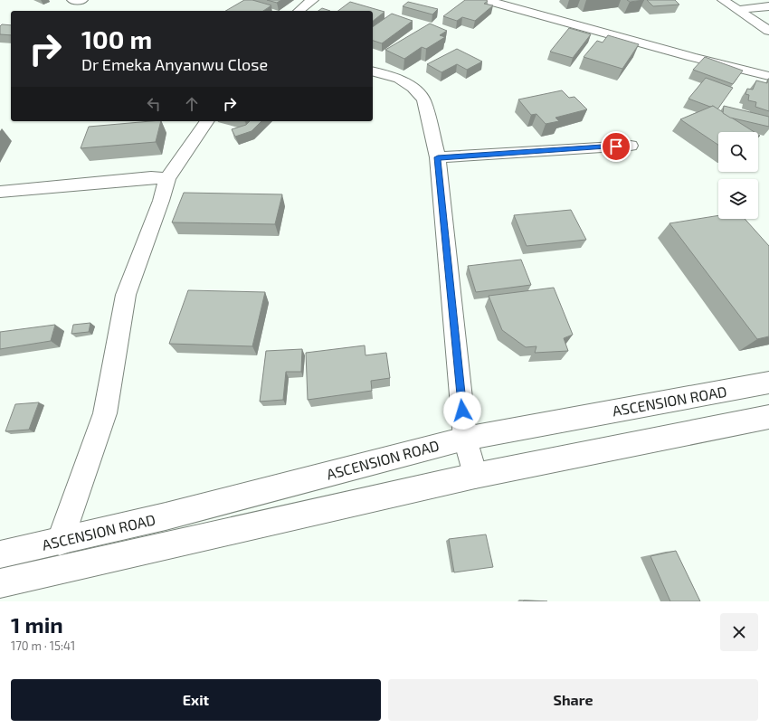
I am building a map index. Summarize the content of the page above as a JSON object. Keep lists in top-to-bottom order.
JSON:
{
  "streets": {
    "street": ["ASCENSION ROAD"]
  },
  "page": {
    "turn": ["100 m", "Dr Emeka Anyanwu Close"],
    "heading": ["1 min", "170 m · 15:41"],
    "buttons": ["Exit", "Share"]
  }
}
